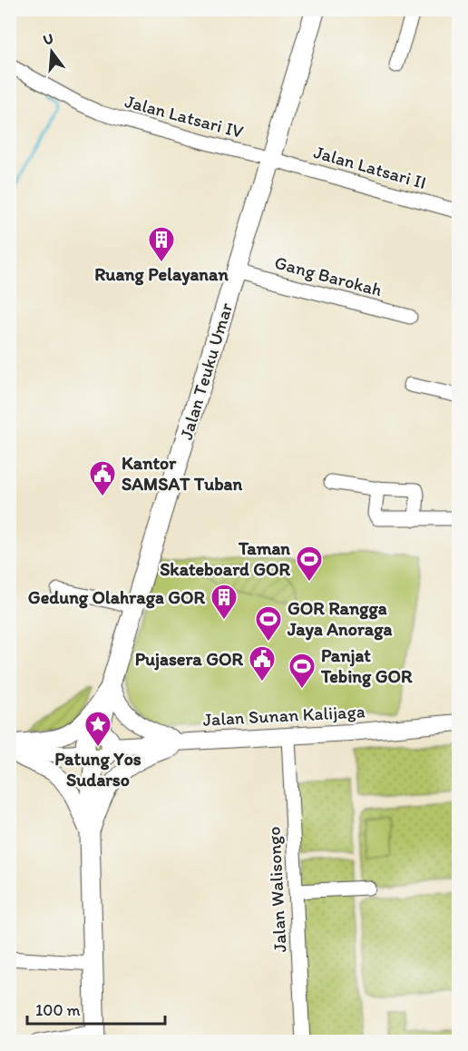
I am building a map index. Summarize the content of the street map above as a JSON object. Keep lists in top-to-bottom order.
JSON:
{
  "streets": {
    "highway": ["Jalan Teuku Umar"],
    "main road": ["Jalan Sunan Kalijaga"],
    "street": [
      "Jalan Latsari IV",
      "Jalan Latsari II",
      "Gang Barokah",
      "Jalan Walisongo"
    ]
  },
  "crossings": [
    ["Jalan Latsari IV", "Jalan Latsari II"],
    ["Jalan Latsari IV", "Jalan Teuku Umar"],
    ["Jalan Latsari II", "Jalan Teuku Umar"],
    ["Gang Barokah", "Jalan Teuku Umar"],
    ["Jalan Teuku Umar", "Jalan Sunan Kalijaga"],
    ["Jalan Sunan Kalijaga", "Jalan Walisongo"]
  ],
  "places": {
    "building": ["Ruang Pelayanan", "Gedung Olahraga GOR"],
    "public building": ["Kantor SAMSAT Tuban", "Pujasera GOR"],
    "sports": ["Taman Skateboard GOR", "GOR Rangga Jaya Anoraga", "Panjat Tebing GOR"],
    "place": ["Patung Yos Sudarso"]
  },
  "scale_bar": "100 m",
  "north": "top"
}
